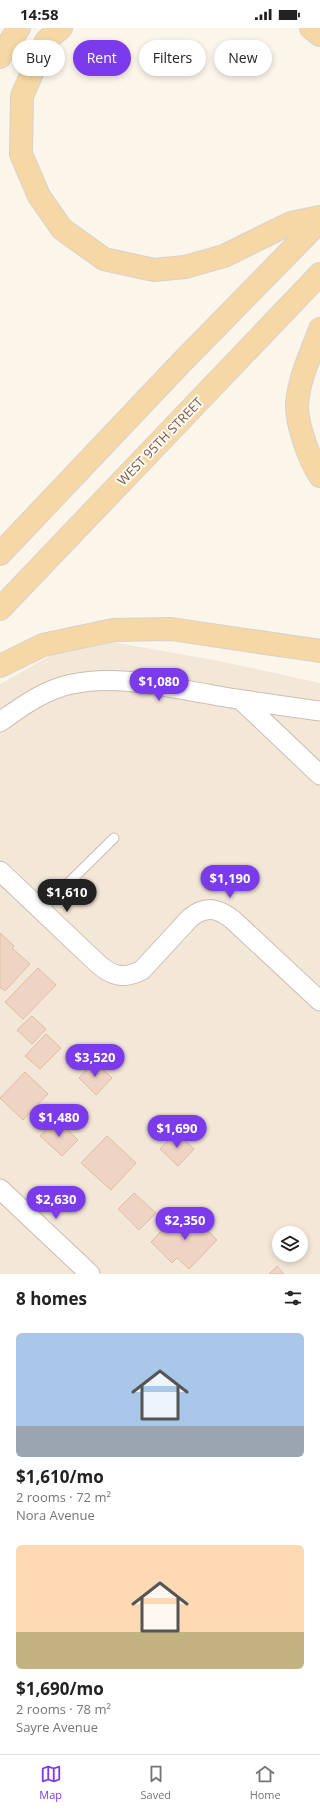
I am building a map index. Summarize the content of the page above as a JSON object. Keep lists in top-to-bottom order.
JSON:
{
  "streets": {
    "main road": ["WEST 95TH STREET"]
  },
  "page": {
    "status": "14:58",
    "chip": [
      "Buy",
      "Rent",
      "Filters",
      "New"
    ],
    "price": [
      "$1,080",
      "$1,190",
      "$1,610",
      "$3,520",
      "$1,480",
      "$1,690",
      "$2,630",
      "$2,350"
    ],
    "heading": "8 homes",
    "list": [
      {
        "name": "$1,610/mo",
        "note": "2 rooms · 72 m² · Nora Avenue"
      },
      {
        "name": "$1,690/mo",
        "note": "2 rooms · 78 m² · Sayre Avenue"
      }
    ],
    "tabs": ["Map", "Saved", "Home"]
  }
}
